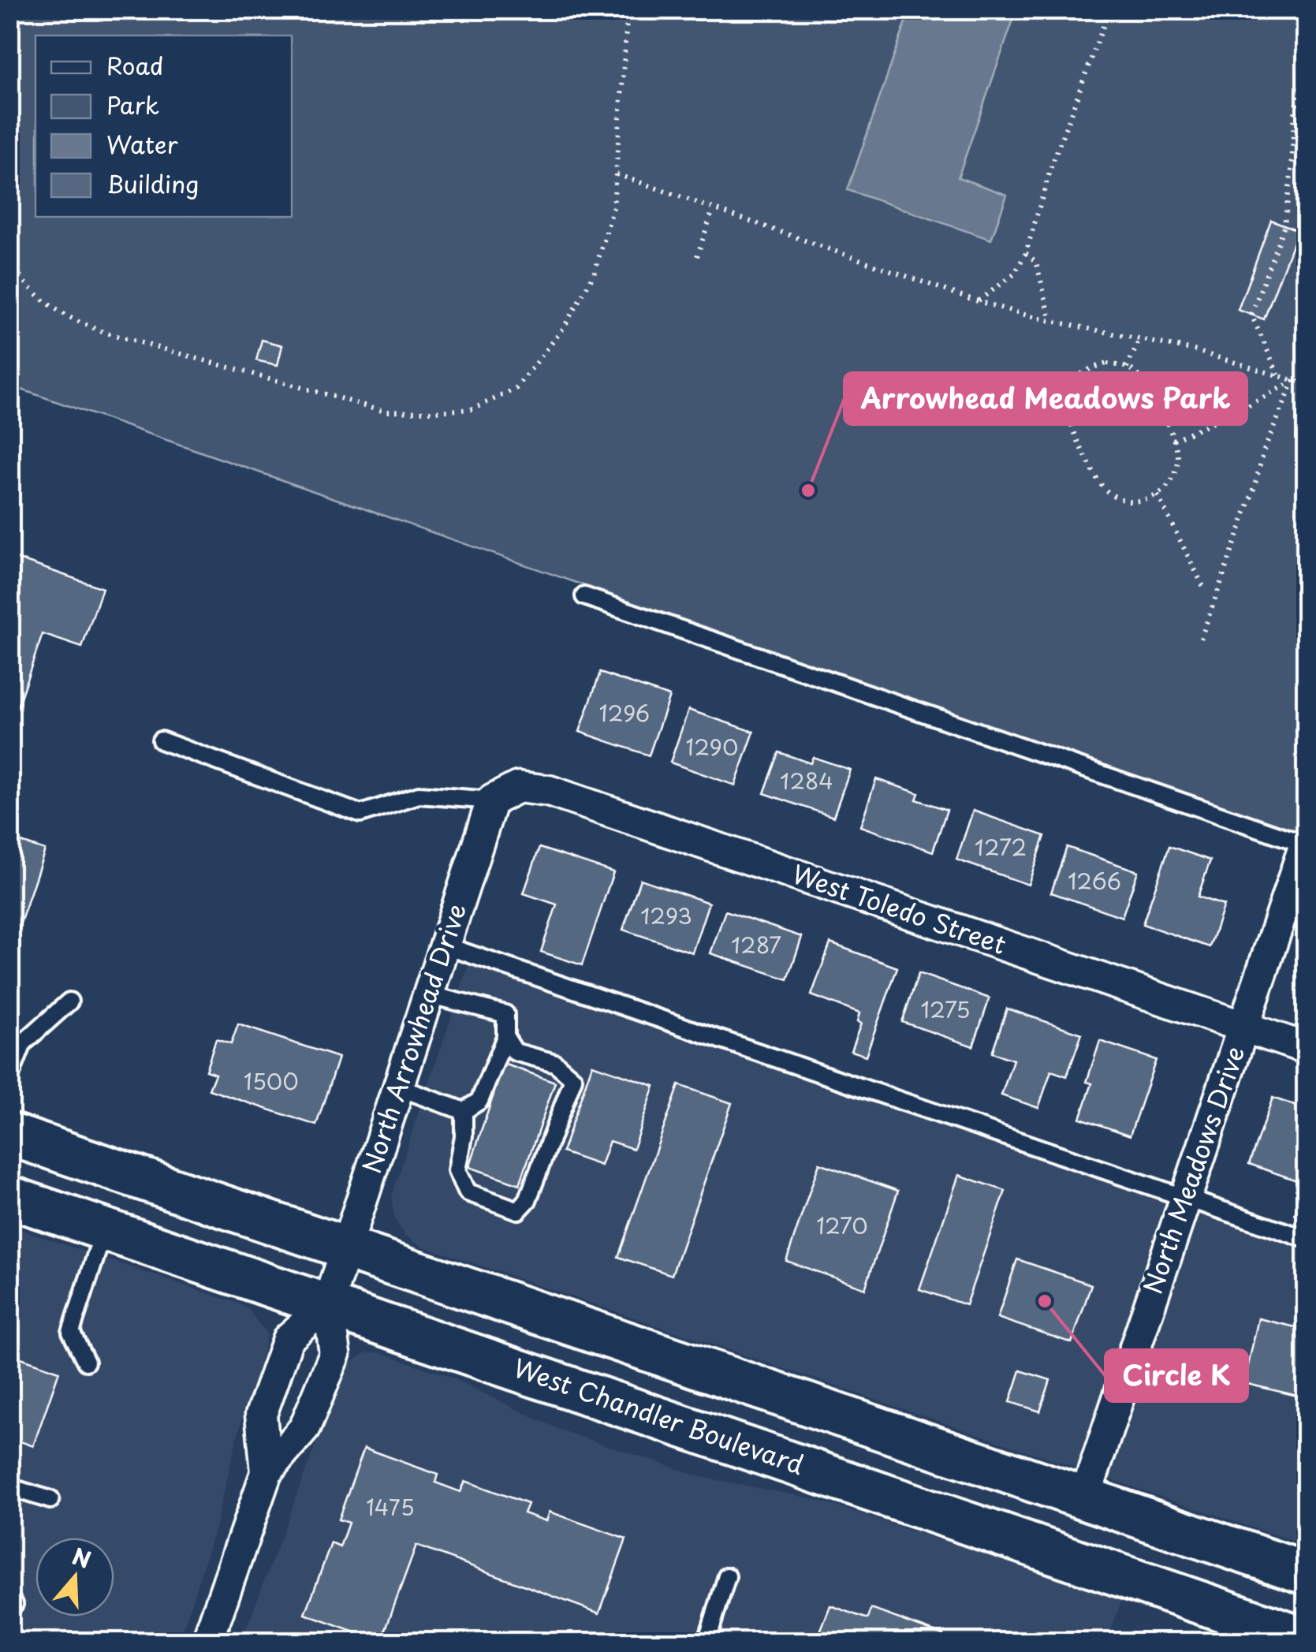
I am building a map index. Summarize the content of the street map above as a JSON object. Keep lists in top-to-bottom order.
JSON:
{
  "streets": {
    "main road": ["West Chandler Boulevard"],
    "street": ["West Toledo Street", "North Arrowhead Drive", "North Meadows Drive"]
  },
  "crossings": [
    ["West Toledo Street", "North Arrowhead Drive"],
    ["West Toledo Street", "North Meadows Drive"],
    ["North Arrowhead Drive", "West Chandler Boulevard"],
    ["North Meadows Drive", "West Chandler Boulevard"]
  ],
  "places": ["Arrowhead Meadows Park", "Circle K"],
  "house_numbers": [
    "1296",
    "1290",
    "1284",
    "1272",
    "1266",
    "1293",
    "1287",
    "1275",
    "1500",
    "1270",
    "1475"
  ],
  "legend": [
    "Road",
    "Park",
    "Water",
    "Building"
  ],
  "north": "top"
}
